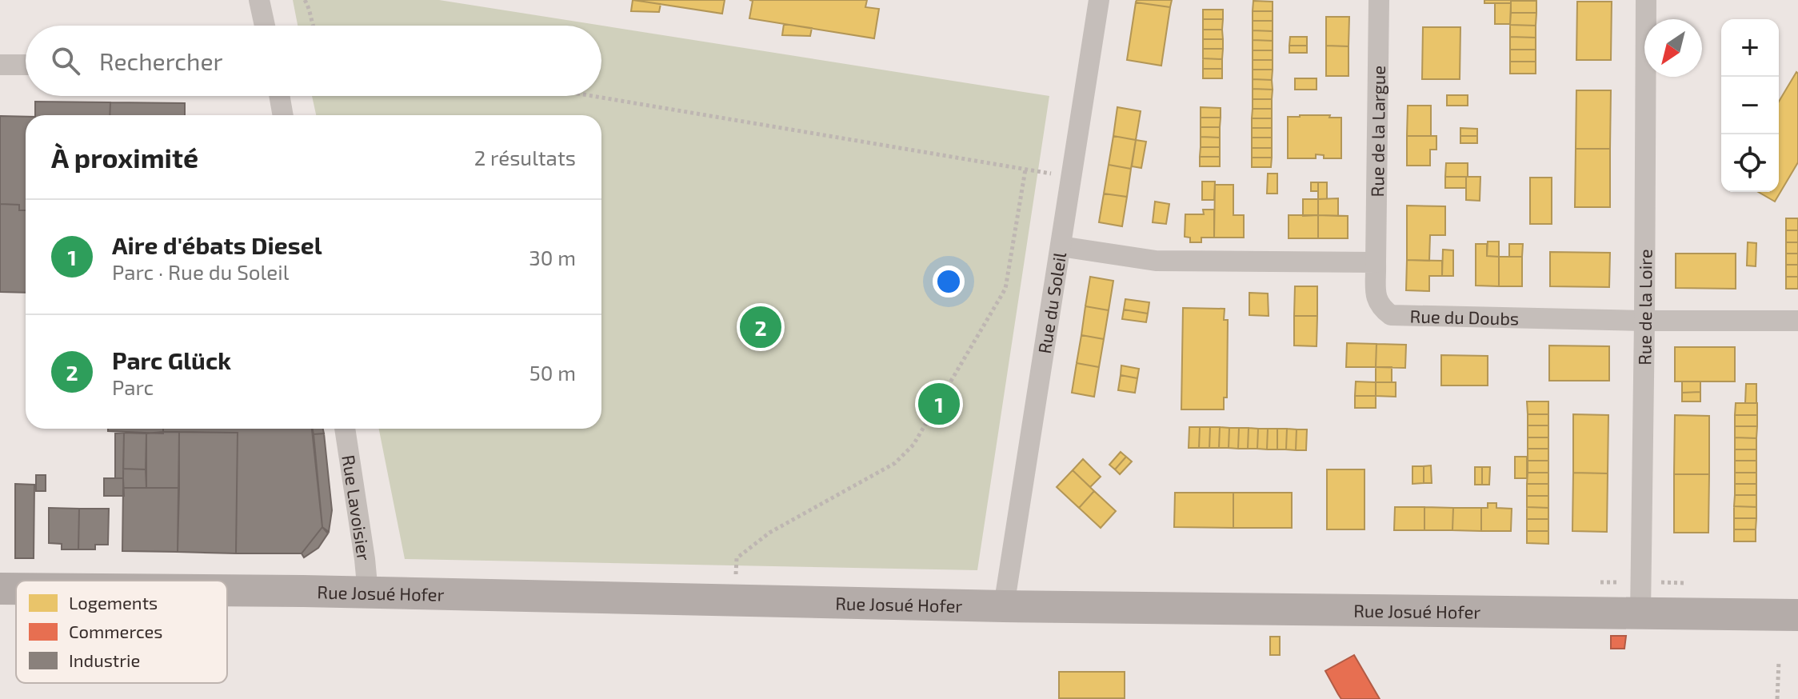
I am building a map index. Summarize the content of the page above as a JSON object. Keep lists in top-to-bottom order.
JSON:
{
  "streets": {
    "main road": ["Rue Josué Hofer"],
    "street": [
      "Rue de la Largue",
      "Rue du Soleil",
      "Rue de la Loire",
      "Rue du Doubs",
      "Rue Lavoisier"
    ]
  },
  "crossings": [
    ["Rue de la Largue", "Rue du Doubs"],
    ["Rue du Soleil", "Rue Josué Hofer"],
    ["Rue de la Loire", "Rue du Doubs"],
    ["Rue de la Loire", "Rue Josué Hofer"],
    ["Rue Lavoisier", "Rue Josué Hofer"]
  ],
  "legend": ["Logements", "Commerces", "Industrie"],
  "north": "bottom left",
  "page": {
    "map_buttons": ["+", "−"],
    "search": "Rechercher",
    "heading": ["À proximité", "2 résultats"],
    "list": [
      {
        "mark": "1",
        "name": "Aire d'ébats Diesel",
        "note": "Parc · Rue du Soleil",
        "value": "30 m"
      },
      {
        "mark": "2",
        "name": "Parc Glück",
        "note": "Parc",
        "value": "50 m"
      }
    ],
    "pins": ["2", "1"]
  }
}
